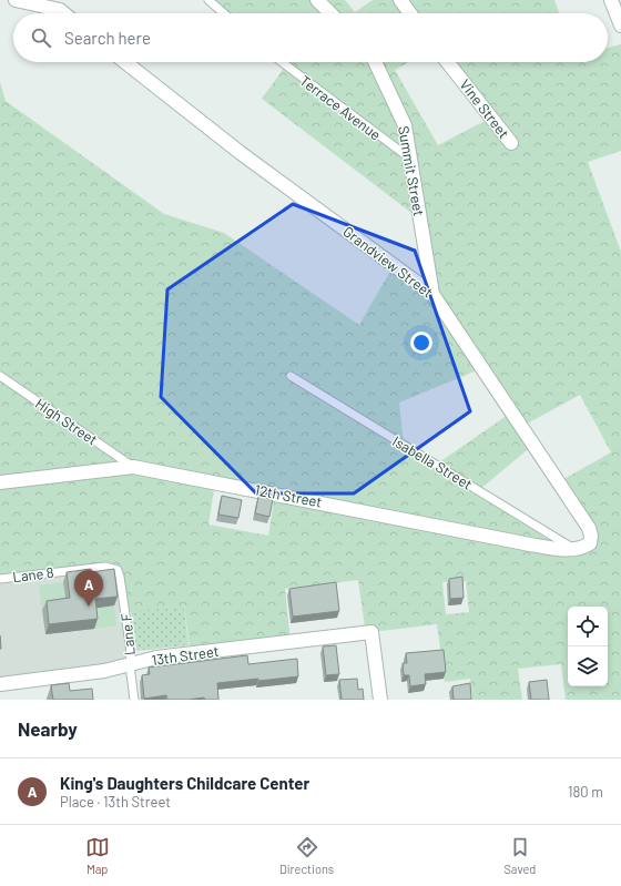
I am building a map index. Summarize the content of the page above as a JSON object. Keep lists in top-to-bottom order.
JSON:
{
  "streets": {
    "street": [
      "Vine Street",
      "Summit Street",
      "Grandview Street",
      "12th Street",
      "13th Street"
    ],
    "lane": [
      "Terrace Avenue",
      "High Street",
      "Isabella Street",
      "Lane 8",
      "Lane F"
    ]
  },
  "crossings": [
    ["Terrace Avenue", "Summit Street"],
    ["Summit Street", "Grandview Street"],
    ["Grandview Street", "Isabella Street"],
    ["Grandview Street", "12th Street"],
    ["High Street", "12th Street"],
    ["Isabella Street", "12th Street"],
    ["Lane 8", "Lane F"],
    ["Lane F", "13th Street"]
  ],
  "page": {
    "search": "Search here",
    "pins": "A",
    "heading": "Nearby",
    "list": [
      {
        "mark": "A",
        "name": "King's Daughters Childcare Center",
        "note": "Place · 13th Street",
        "value": "180 m"
      }
    ],
    "nav": ["Map", "Directions", "Saved"]
  }
}
